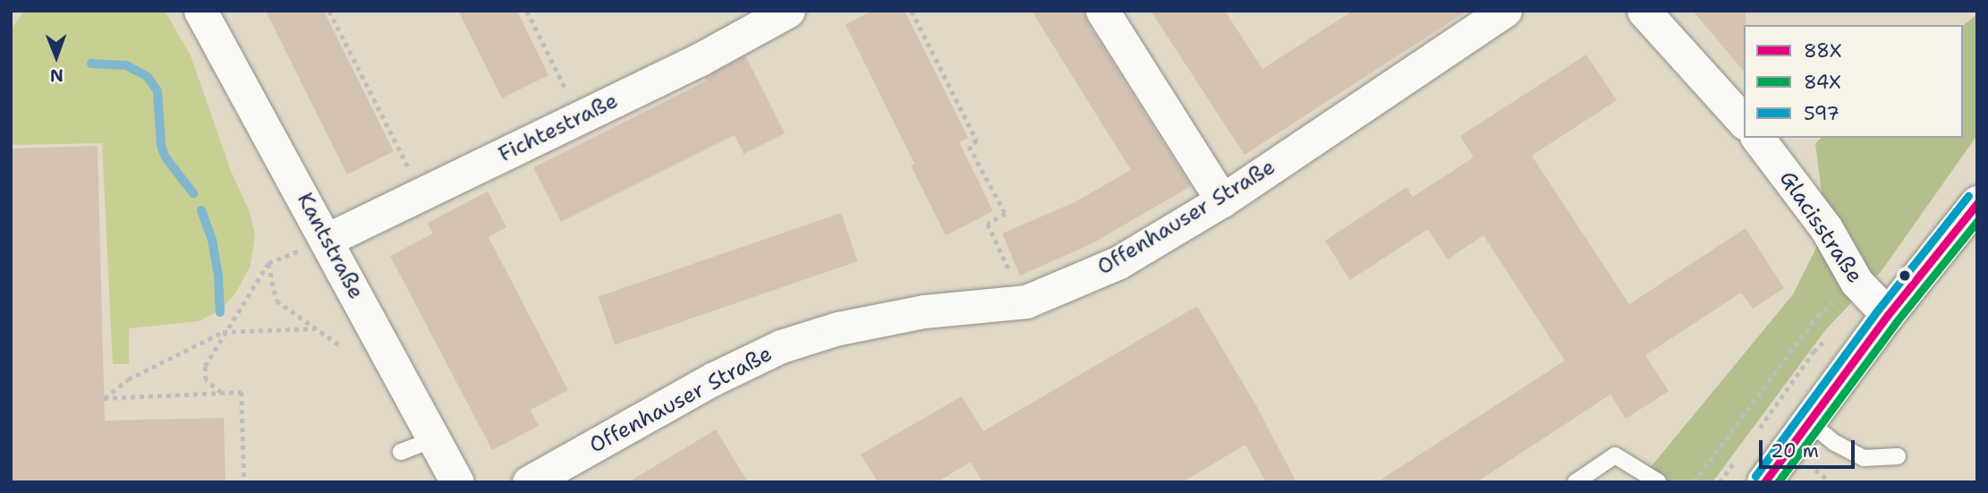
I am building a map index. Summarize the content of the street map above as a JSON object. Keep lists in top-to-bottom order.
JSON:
{
  "streets": {
    "street": [
      "Fichtestraße",
      "Offenhauser Straße",
      "Glacisstraße",
      "Kantstraße"
    ]
  },
  "crossings": [
    ["Fichtestraße", "Kantstraße"]
  ],
  "lines": ["transit line 597", "transit line 88X", "transit line 84X"],
  "legend": ["88X", "84X", "597"],
  "scale_bar": "20 m",
  "north": "bottom"
}
